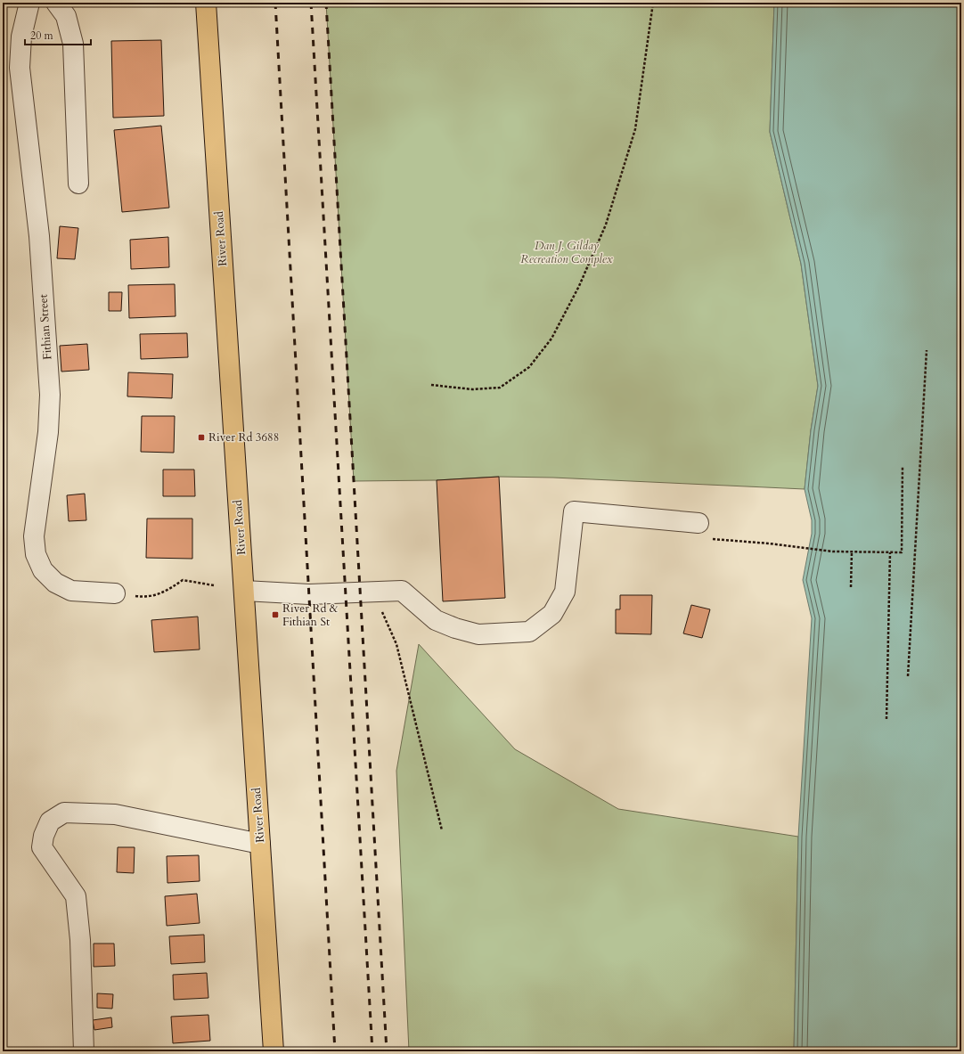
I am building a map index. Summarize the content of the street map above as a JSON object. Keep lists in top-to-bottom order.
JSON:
{
  "streets": {
    "main road": ["River Road"],
    "street": ["Fithian Street"]
  },
  "parks": ["Dan J. Gilday Recreation Complex"],
  "places": {
    "transit": ["River Rd 3688", "River Rd & Fithian St"]
  },
  "scale_bar": "20 m"
}
